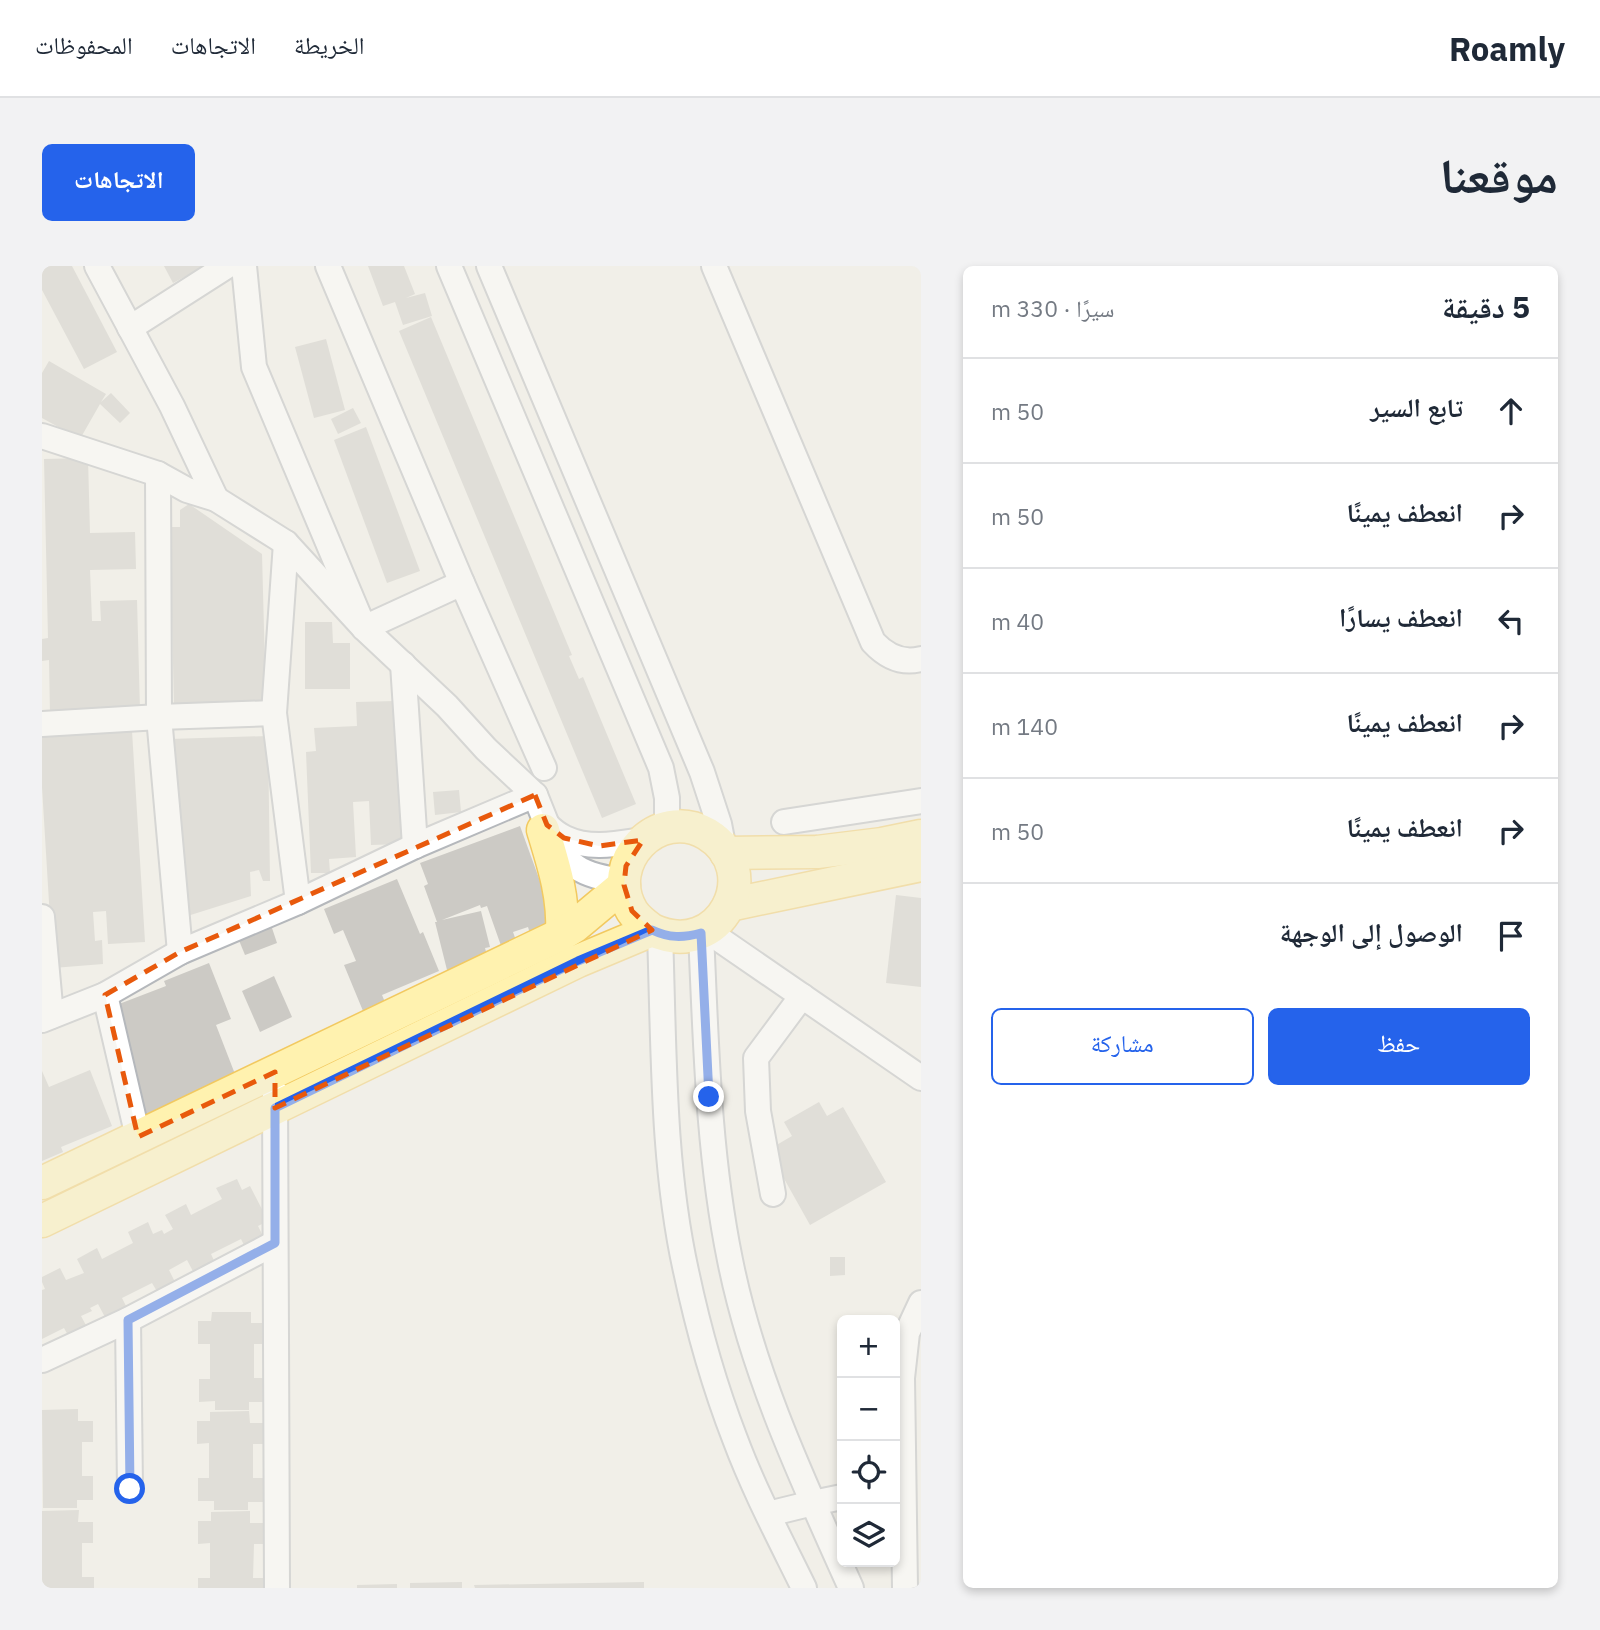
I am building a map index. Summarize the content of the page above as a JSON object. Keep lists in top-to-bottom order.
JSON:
{
  "page": {
    "header": "Roamly",
    "nav": ["الخريطة", "الاتجاهات", "المحفوظات"],
    "title": "موقعنا",
    "buttons": [
      "الاتجاهات",
      ["حفظ", "مشاركة"]
    ],
    "heading": ["5 دقيقة", "سيرًا · 330 m"],
    "list": [
      ["تابع السير", "50 m"],
      ["انعطف يمينًا", "50 m"],
      ["انعطف يسارًا", "40 m"],
      ["انعطف يمينًا", "140 m"],
      ["انعطف يمينًا", "50 m"],
      "الوصول إلى الوجهة"
    ],
    "map_buttons": ["+", "−"]
  }
}
